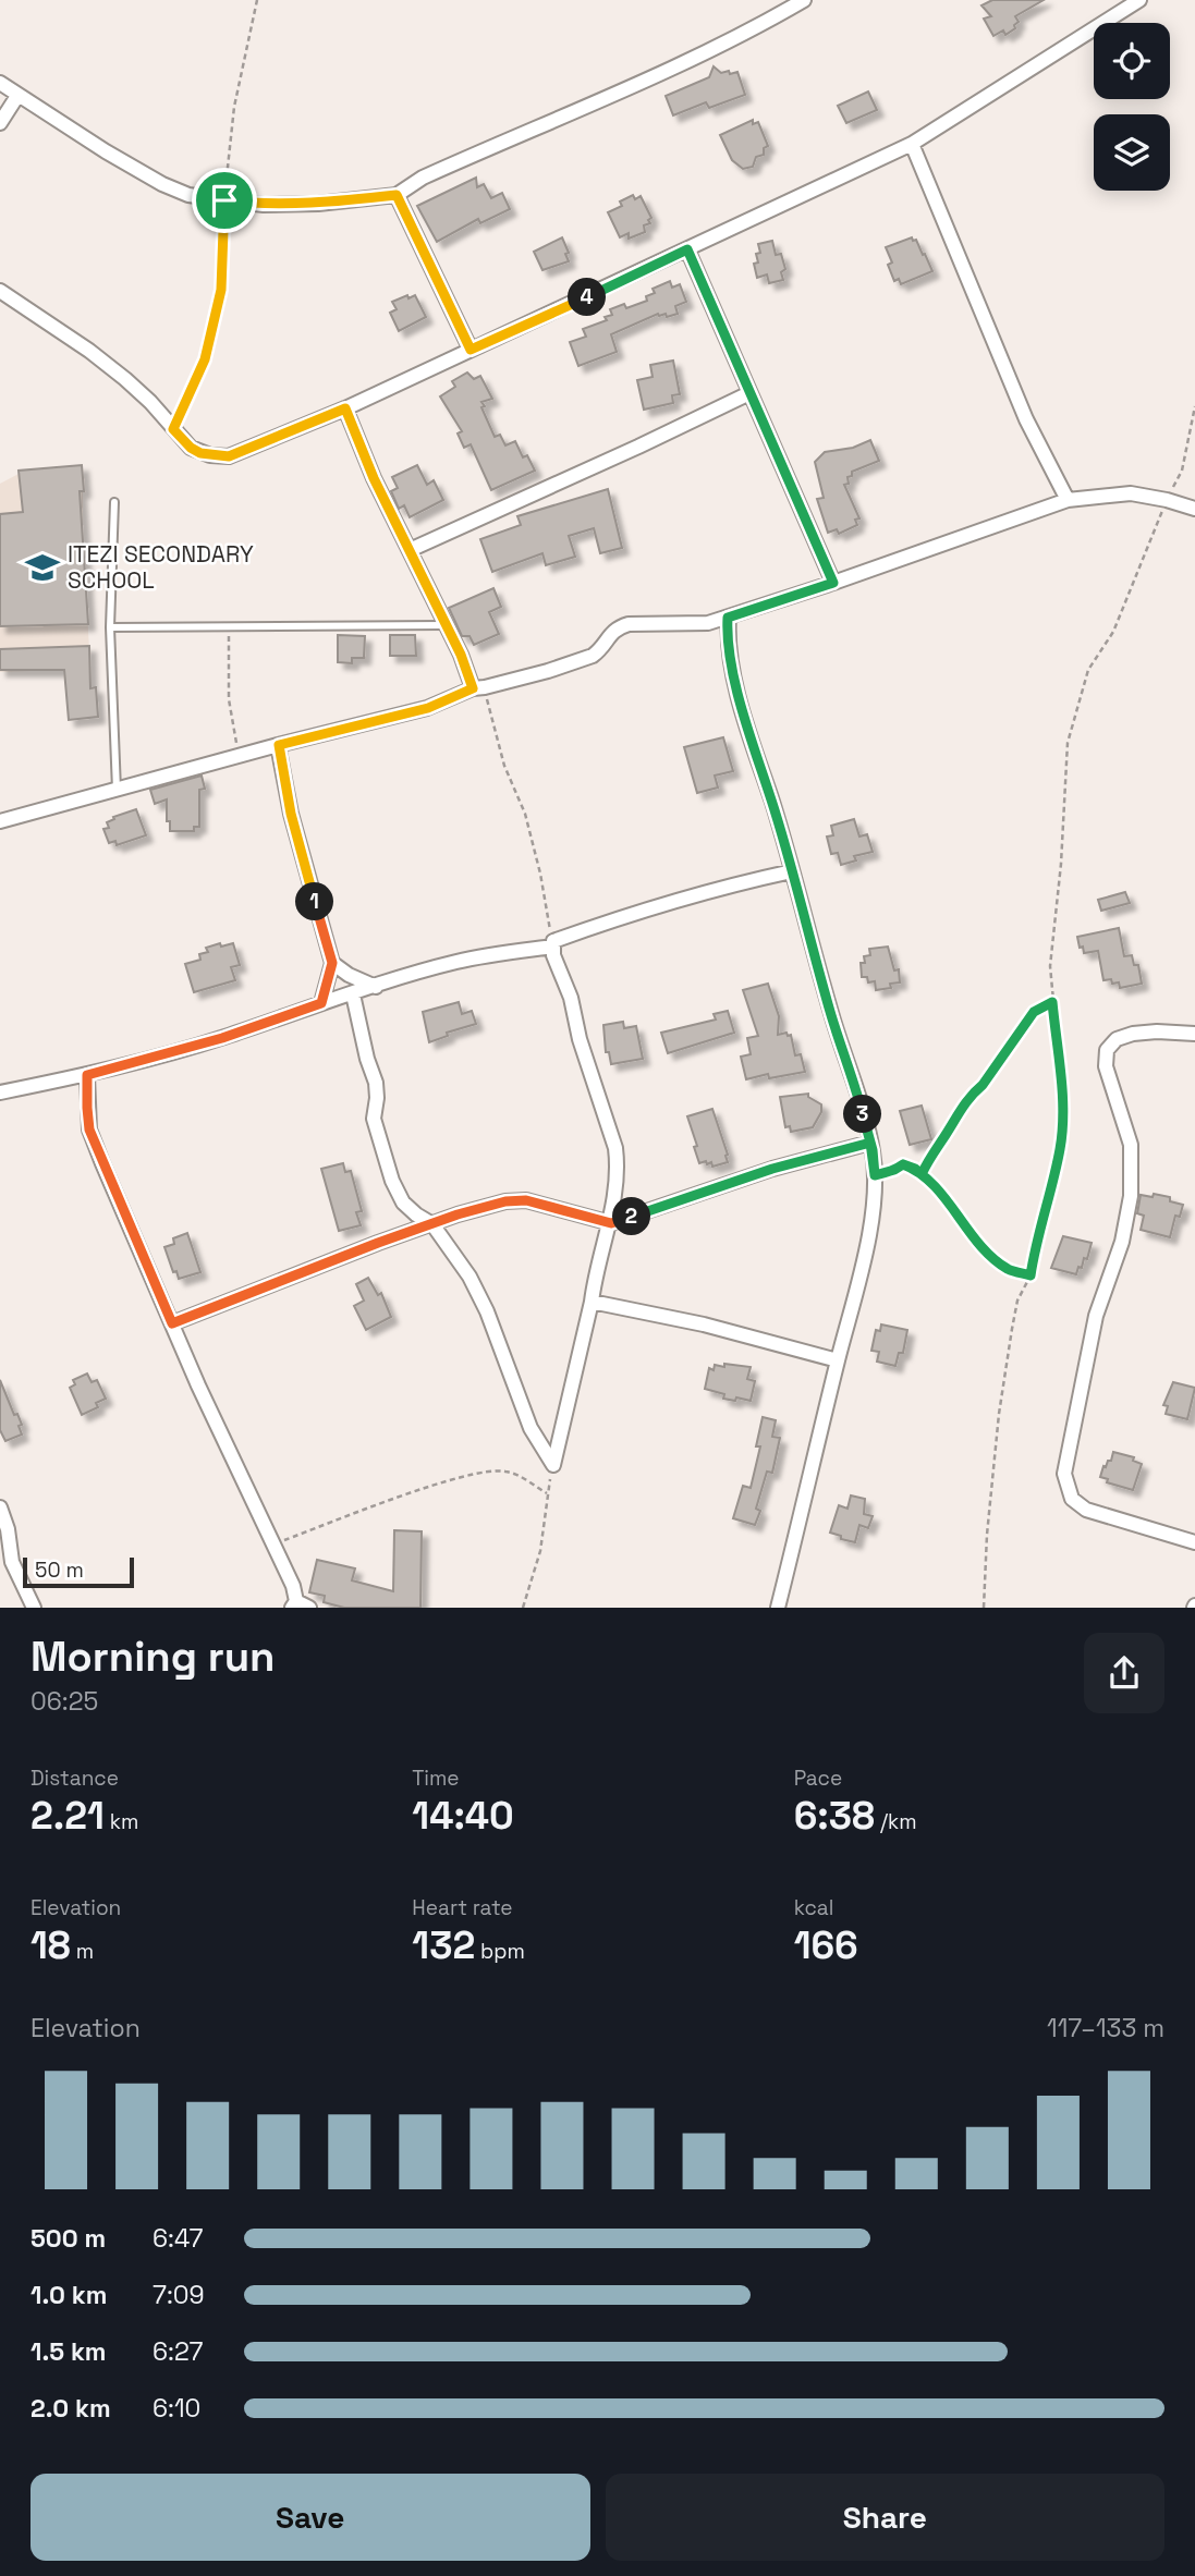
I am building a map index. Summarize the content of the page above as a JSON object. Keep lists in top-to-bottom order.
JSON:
{
  "places": {
    "school or university": ["ITEZI SECONDARY SCHOOL"]
  },
  "scale_bar": "50 m",
  "page": {
    "pins": [
      "4",
      "1",
      "3",
      "2"
    ],
    "scale": "50 m",
    "heading": ["Morning run", "06:25"],
    "stats": [
      ["Distance", "2.21 km"],
      ["Time", "14:40"],
      ["Pace", "6:38 /km"],
      ["Elevation", "18 m"],
      ["Heart rate", "132 bpm"],
      ["kcal", "166"]
    ],
    "chart": ["Elevation", "117–133 m"],
    "list": [
      {
        "name": "500 m",
        "note": "6:47"
      },
      {
        "name": "1.0 km",
        "note": "7:09"
      },
      {
        "name": "1.5 km",
        "note": "6:27"
      },
      {
        "name": "2.0 km",
        "note": "6:10"
      }
    ],
    "buttons": ["Save", "Share"]
  }
}
